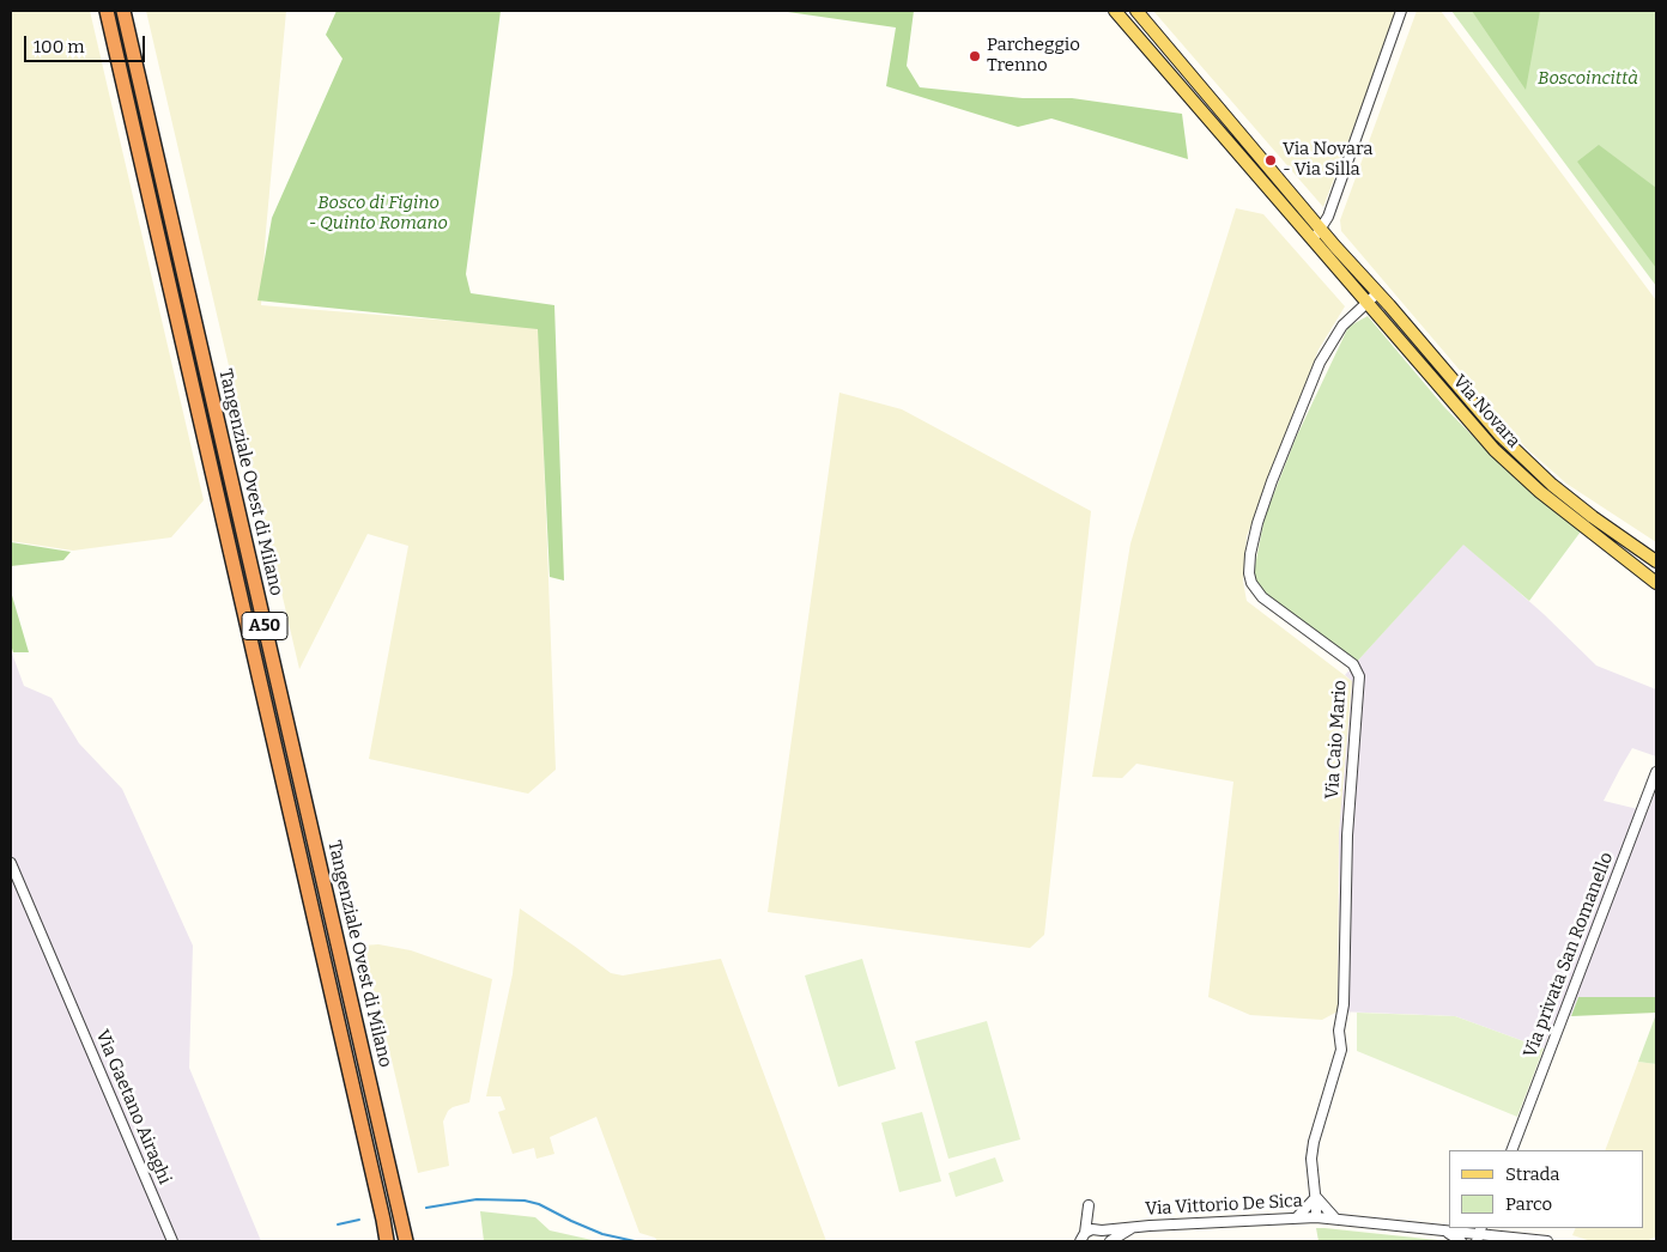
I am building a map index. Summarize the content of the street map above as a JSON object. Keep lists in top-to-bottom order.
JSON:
{
  "streets": {
    "highway": ["Tangenziale Ovest di Milano", "A50"],
    "main road": ["Via Novara"],
    "street": [
      "Via Caio Mario",
      "Via privata San Romanello",
      "Via Gaetano Airaghi",
      "Via Vittorio De Sica"
    ]
  },
  "crossings": [
    ["Via Novara", "Via Caio Mario"],
    ["Via Caio Mario", "Via Vittorio De Sica"]
  ],
  "parks": ["Boscoincittà", "Bosco di Figino - Quinto Romano"],
  "places": ["Parcheggio Trenno", "Via Novara - Via Silla"],
  "legend": ["Strada", "Parco"],
  "scale_bar": "100 m"
}
